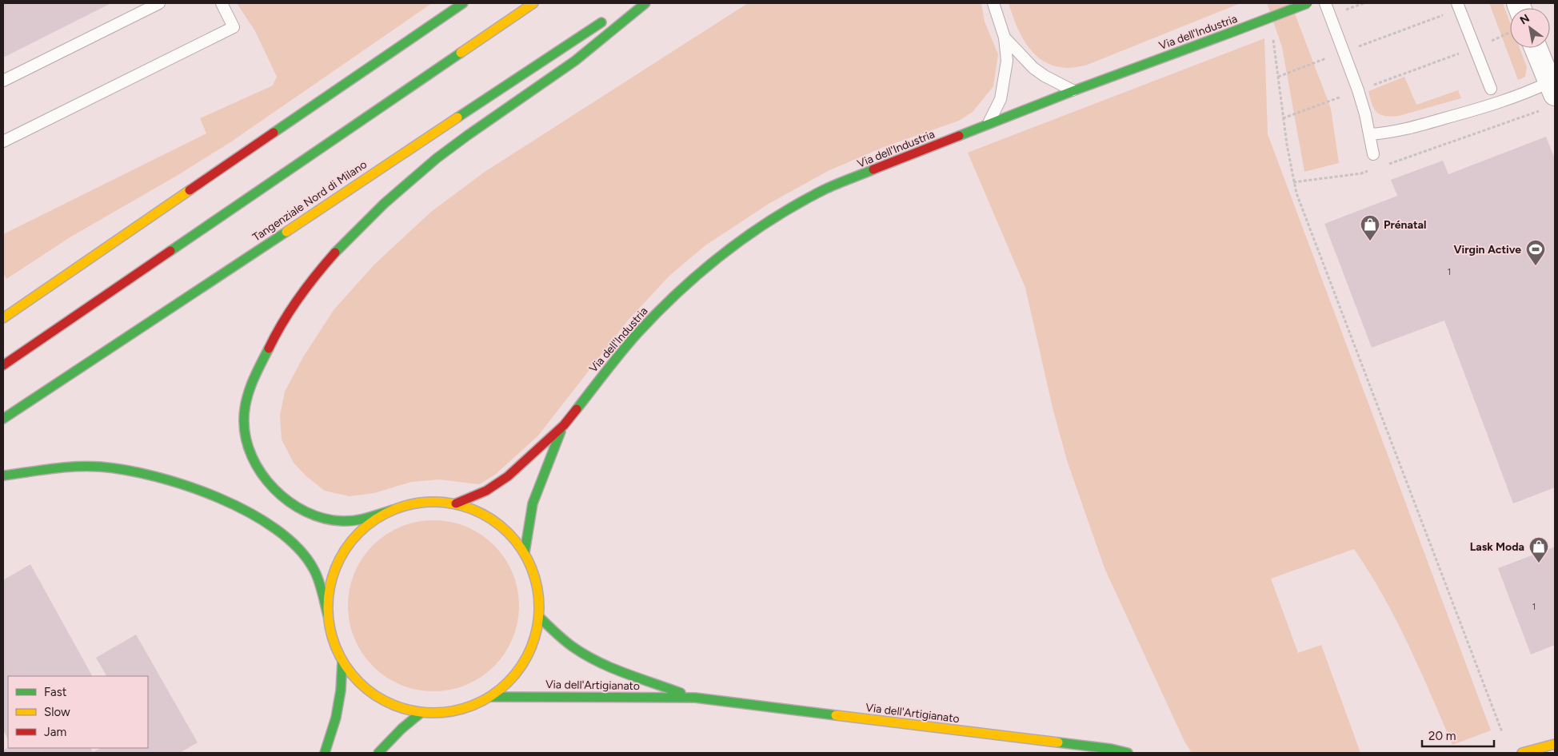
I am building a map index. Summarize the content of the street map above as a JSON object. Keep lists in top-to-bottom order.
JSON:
{
  "streets": {
    "main road": ["Via dell'Industria", "Tangenziale Nord di Milano", "Via dell'Artigianato"]
  },
  "places": {
    "shop": ["Prénatal", "Lask Moda"],
    "sports": ["Virgin Active"]
  },
  "house_numbers": ["1", "1"],
  "legend": ["Fast", "Slow", "Jam"],
  "scale_bar": "20 m",
  "north": "top left"
}
